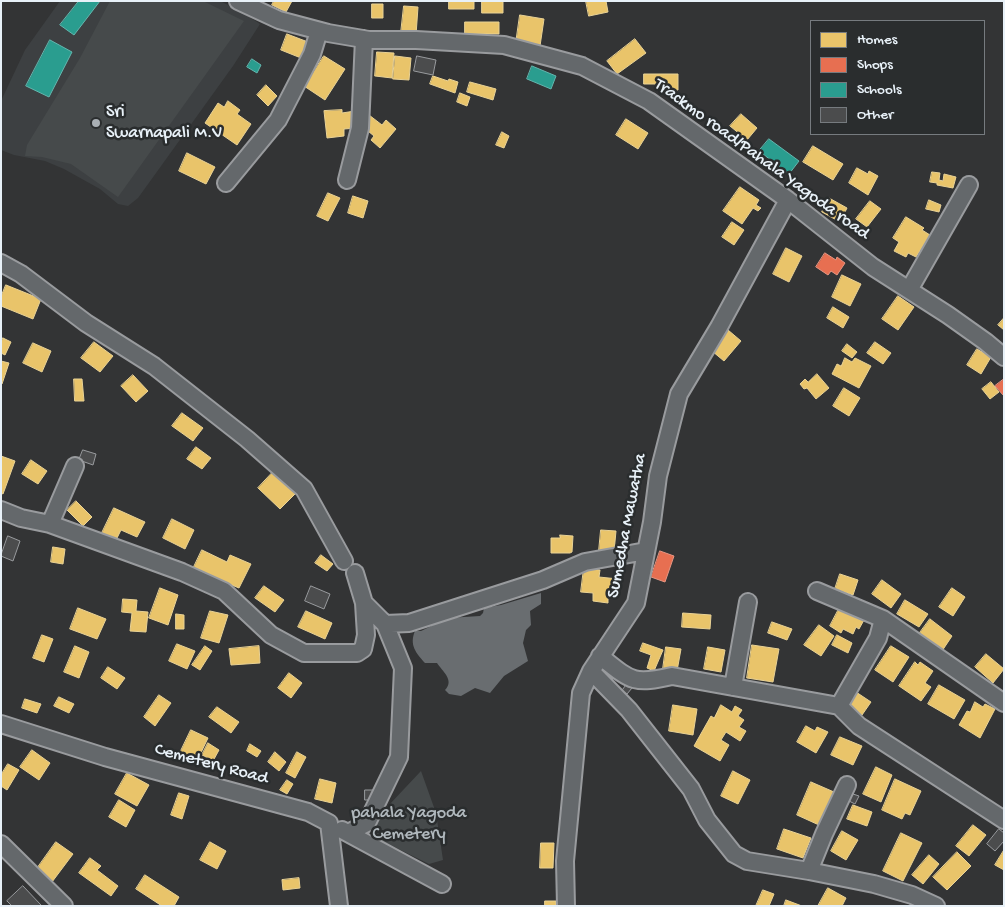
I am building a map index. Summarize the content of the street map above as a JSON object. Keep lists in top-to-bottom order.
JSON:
{
  "streets": {
    "street": ["Trackmo road/Pahala Yagoda road", "Sumedha Mawatha", "Cemetery Road"]
  },
  "crossings": [
    ["Trackmo road/Pahala Yagoda road", "Sumedha Mawatha"]
  ],
  "parks": ["pahala Yagoda Cemetery"],
  "places": ["Sri Swarnapali M.V"],
  "legend": [
    "Homes",
    "Shops",
    "Schools",
    "Other"
  ]
}
